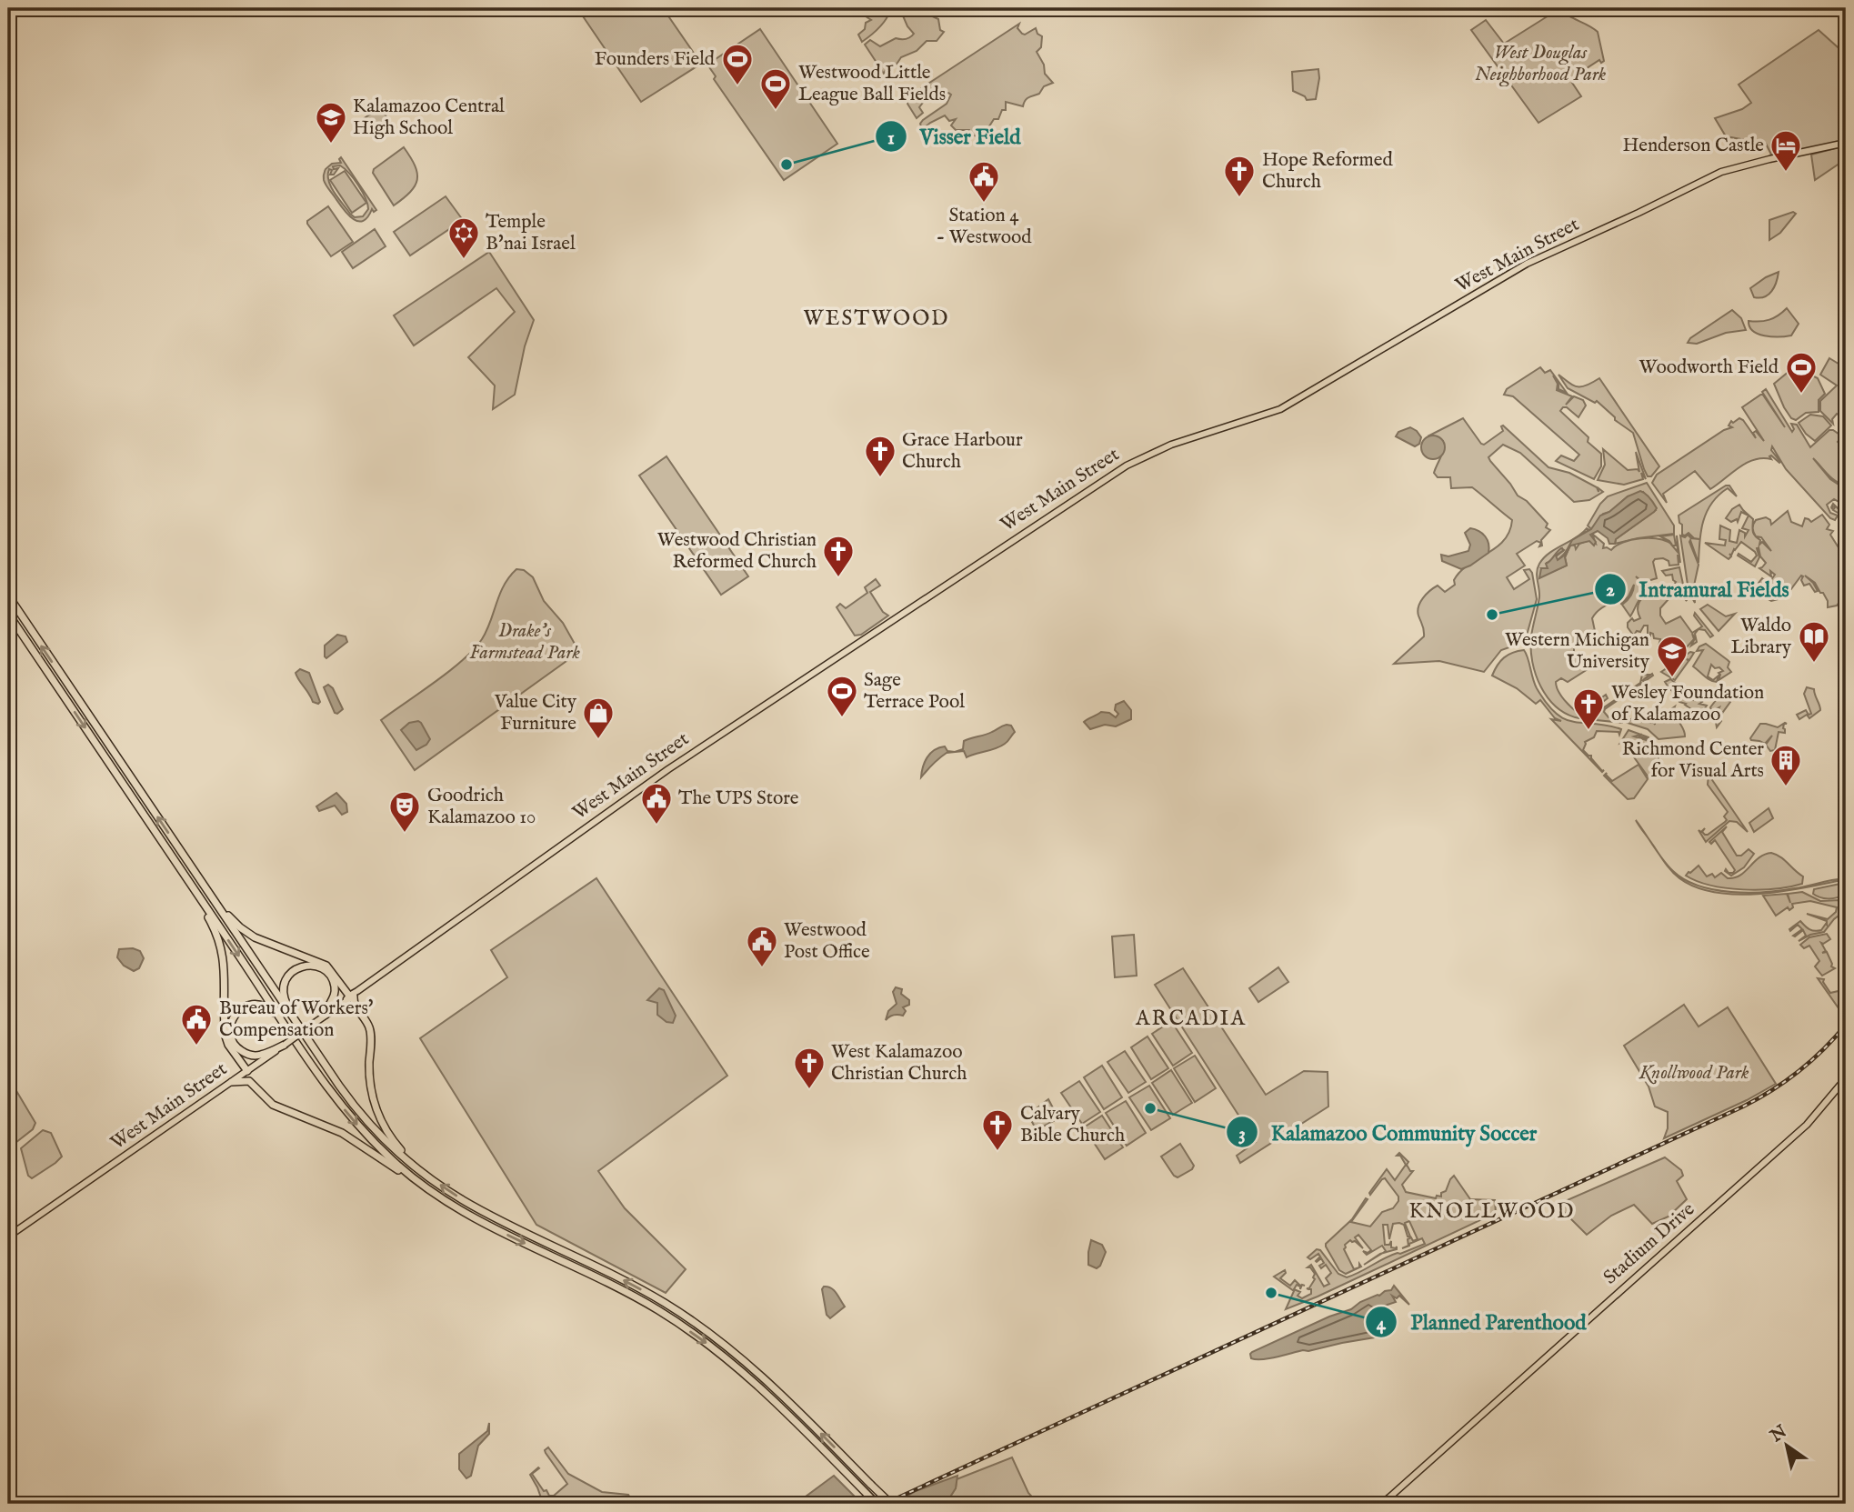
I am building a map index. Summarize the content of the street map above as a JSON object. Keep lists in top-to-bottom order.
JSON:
{
  "streets": {
    "main road": ["West Main Street", "Stadium Drive"]
  },
  "districts": ["WESTWOOD", "ARCADIA", "KNOLLWOOD"],
  "parks": ["West Douglas Neighborhood Park", "Drake's Farmstead Park", "Knollwood Park"],
  "places": {
    "sports": [
      "Founders Field",
      "Westwood Little League Ball Fields",
      "Woodworth Field",
      "Sage Terrace Pool"
    ],
    "school or university": ["Kalamazoo Central High School", "Western Michigan University"],
    "other": [
      "Visser Field",
      "Intramural Fields",
      "Kalamazoo Community Soccer",
      "Planned Parenthood"
    ],
    "hotel": ["Henderson Castle"],
    "church": [
      "Hope Reformed Church",
      "Grace Harbour Church",
      "Westwood Christian Reformed Church",
      "Wesley Foundation of Kalamazoo",
      "West Kalamazoo Christian Church",
      "Calvary Bible Church"
    ],
    "public building": [
      "Station 4 - Westwood",
      "The UPS Store",
      "Westwood Post Office",
      "Bureau of Workers' Compensation"
    ],
    "synagogue": ["Temple B'nai Israel"],
    "library": ["Waldo Library"],
    "shop": ["Value City Furniture"],
    "building": ["Richmond Center for Visual Arts"],
    "theatre": ["Goodrich Kalamazoo 10"]
  },
  "north": "top left"
}
